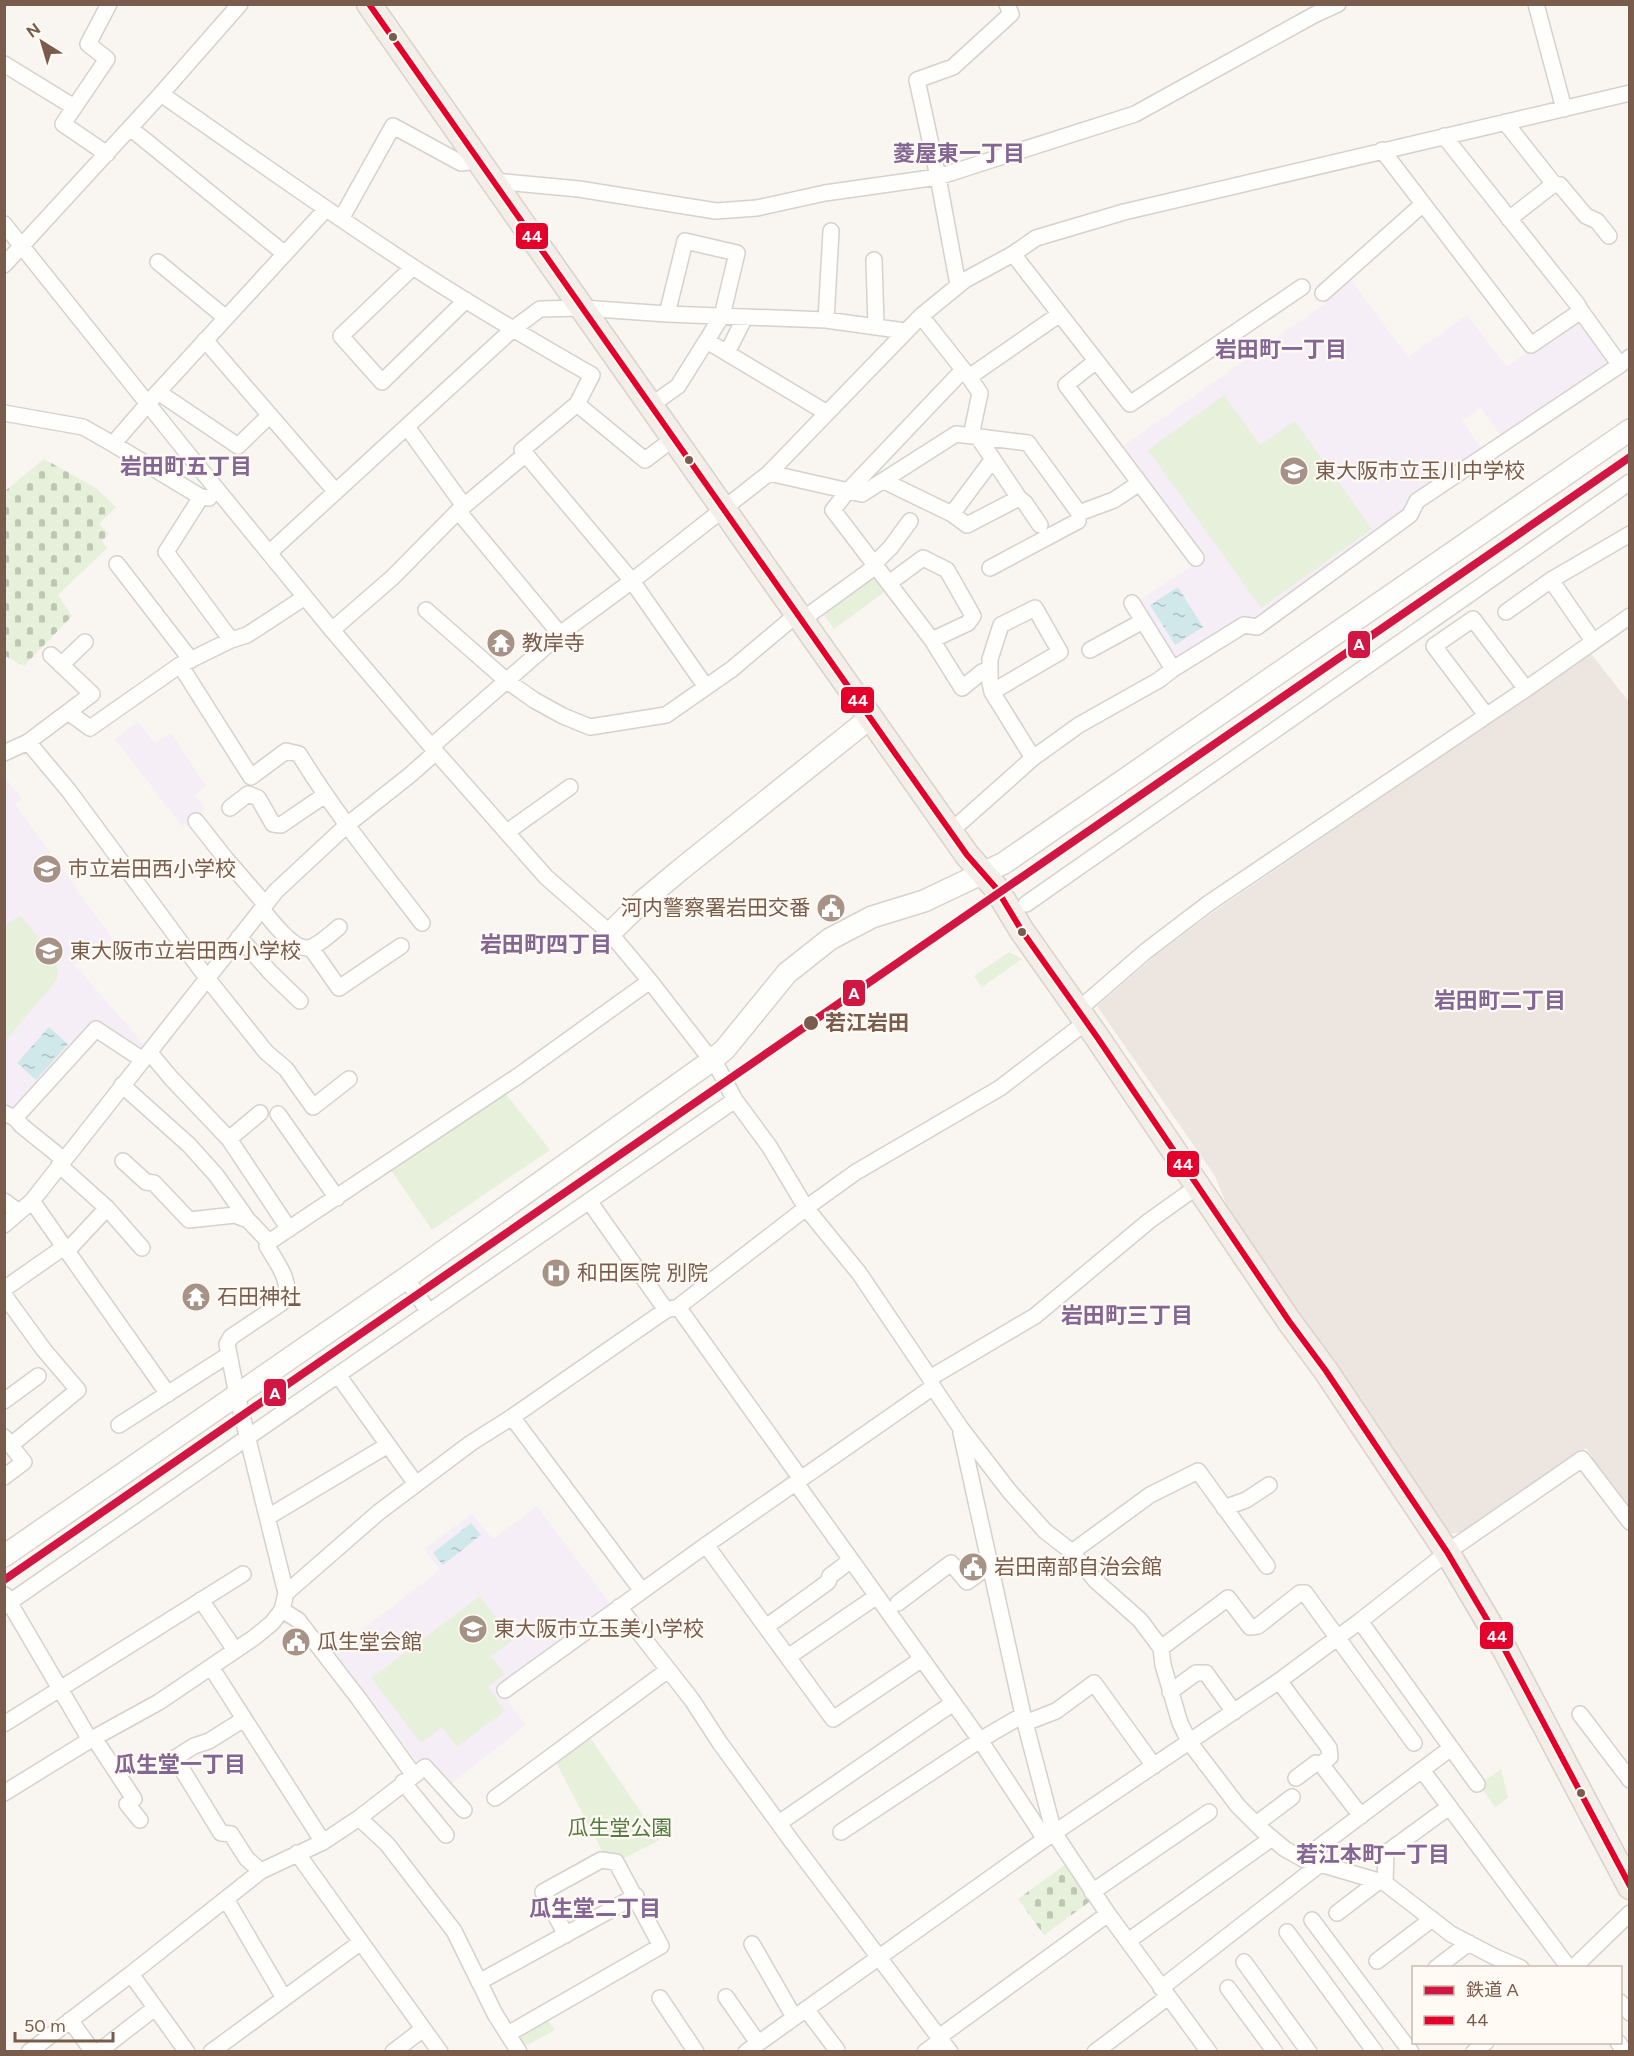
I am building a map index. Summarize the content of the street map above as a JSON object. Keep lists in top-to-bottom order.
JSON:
{
  "districts": [
    "菱屋東一丁目",
    "岩田町一丁目",
    "岩田町五丁目",
    "岩田町四丁目",
    "岩田町二丁目",
    "岩田町三丁目",
    "瓜生堂一丁目",
    "若江本町一丁目",
    "瓜生堂二丁目"
  ],
  "parks": ["瓜生堂公園"],
  "places": {
    "school or university": [
      "東大阪市立玉川中学校",
      "市立岩田西小学校",
      "東大阪市立岩田西小学校",
      "東大阪市立玉美小学校"
    ],
    "temple": ["教岸寺", "石田神社"],
    "public building": ["河内警察署岩田交番", "岩田南部自治会館", "瓜生堂会館"],
    "other": ["若江岩田"],
    "hospital": ["和田医院 別院"]
  },
  "lines": ["transit line 44", "rail line A"],
  "legend": ["鉄道 A", "44"],
  "scale_bar": "50 m",
  "north": "top left"
}
